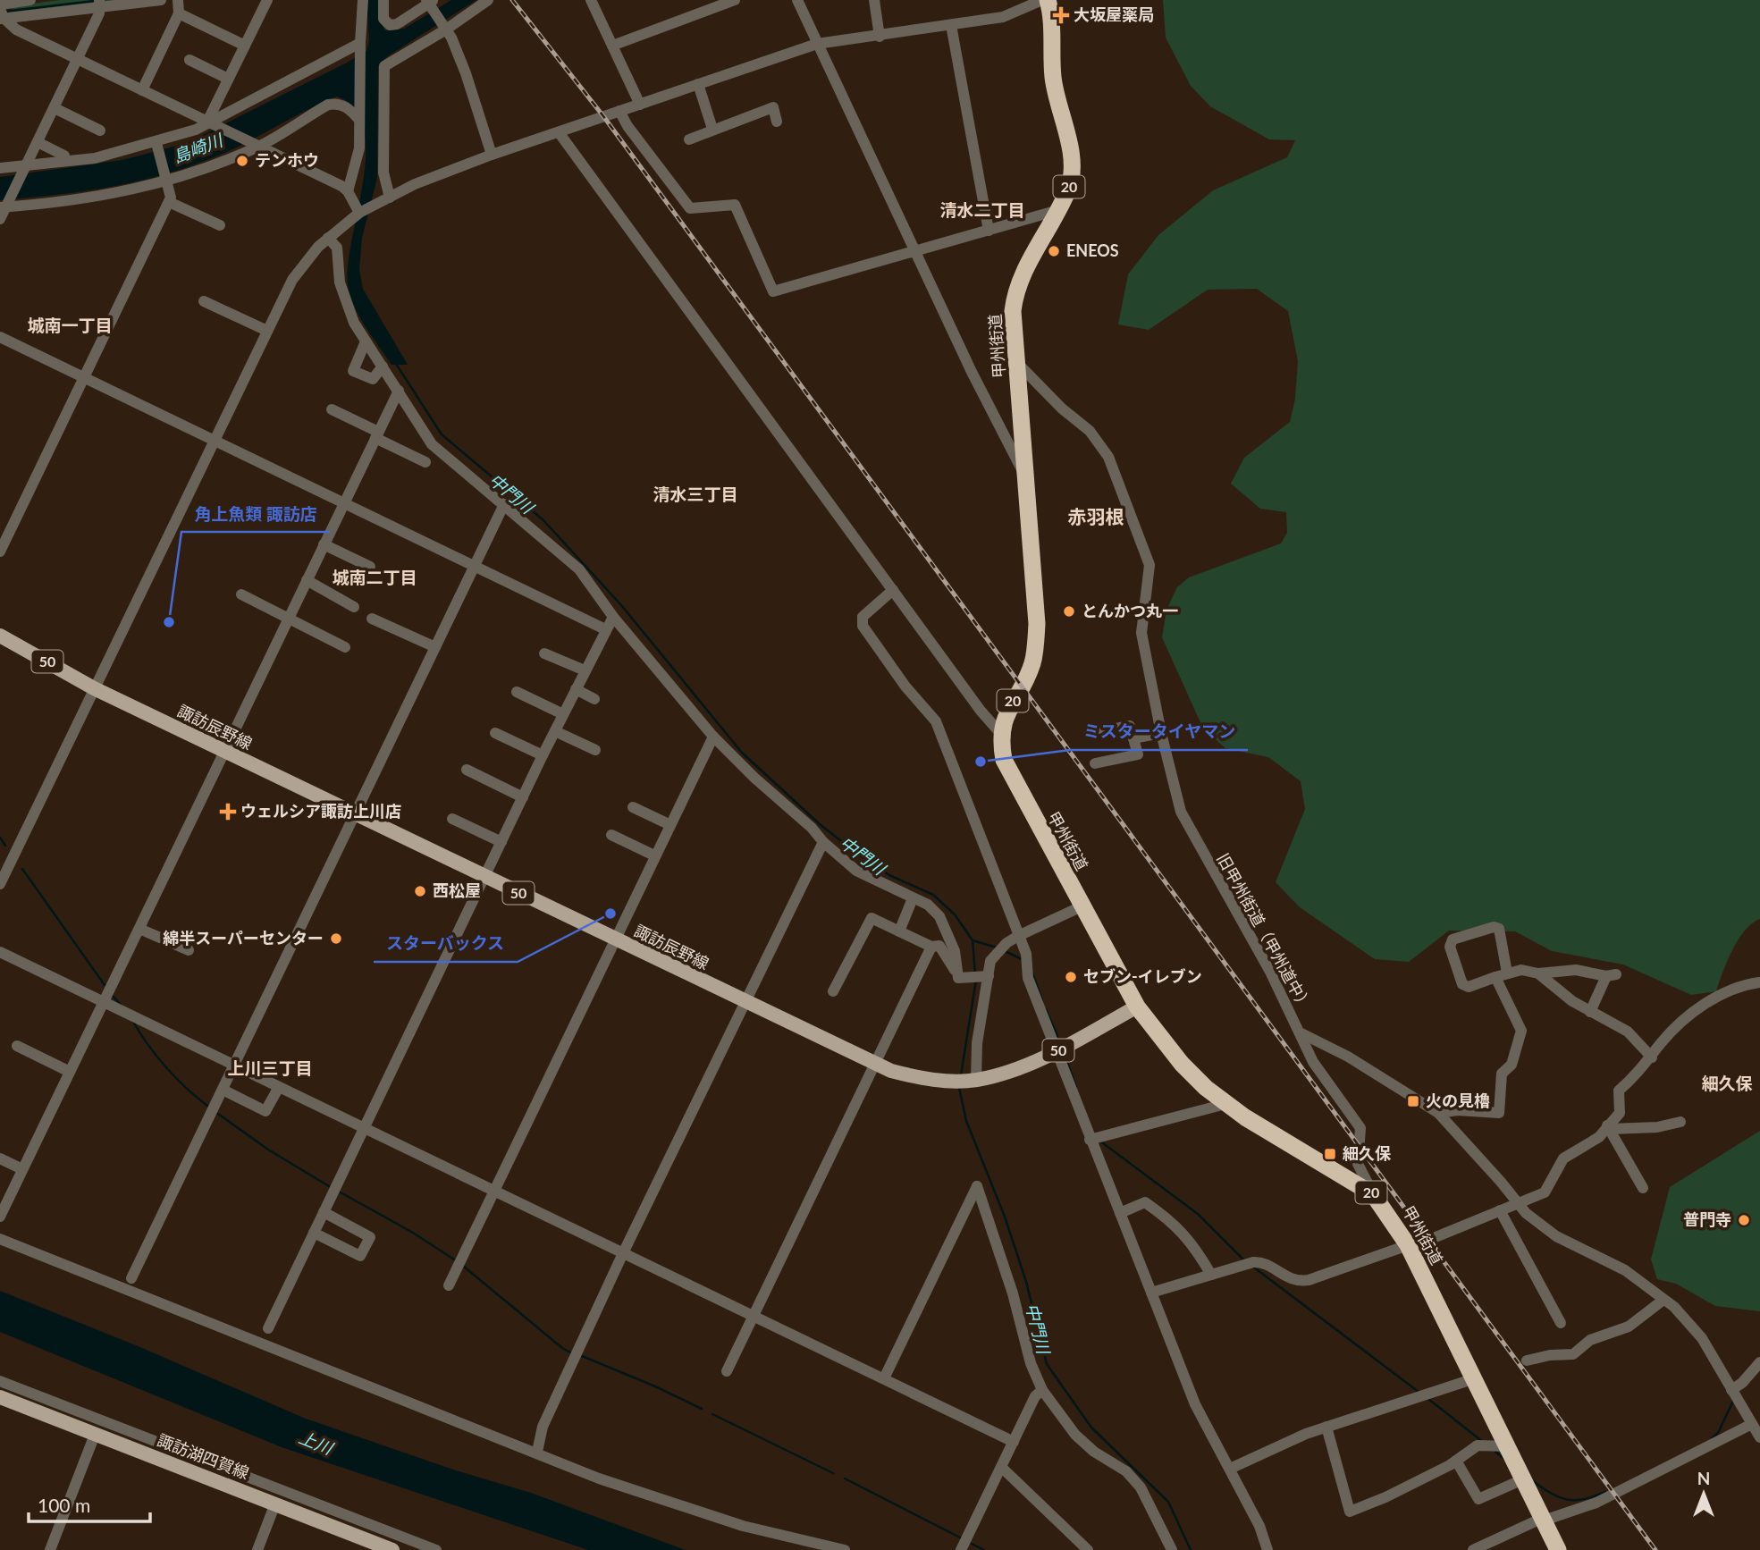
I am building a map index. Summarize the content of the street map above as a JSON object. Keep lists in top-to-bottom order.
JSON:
{
  "streets": {
    "highway": ["20", "甲州街道"],
    "main road": ["50", "諏訪辰野線", "諏訪湖四賀線"],
    "street": ["旧甲州街道（甲州道中）"]
  },
  "crossings": [
    ["甲州街道", "諏訪辰野線"],
    ["甲州街道", "旧甲州街道（甲州道中）"]
  ],
  "districts": [
    "清水二丁目",
    "城南一丁目",
    "清水三丁目",
    "赤羽根",
    "城南二丁目",
    "上川三丁目",
    "細久保"
  ],
  "water": ["島崎川", "中門川", "上川"],
  "places": {
    "health": ["大坂屋薬局", "ウェルシア諏訪上川店"],
    "other": [
      "テンホウ",
      "ENEOS",
      "とんかつ丸一",
      "角上魚類 諏訪店",
      "ミスタータイヤマン",
      "西松屋",
      "スターバックス",
      "綿半スーパーセンター",
      "セブン-イレブン",
      "普門寺"
    ],
    "transit": ["火の見櫓", "細久保"]
  },
  "scale_bar": "100 m",
  "north": "top"
}
